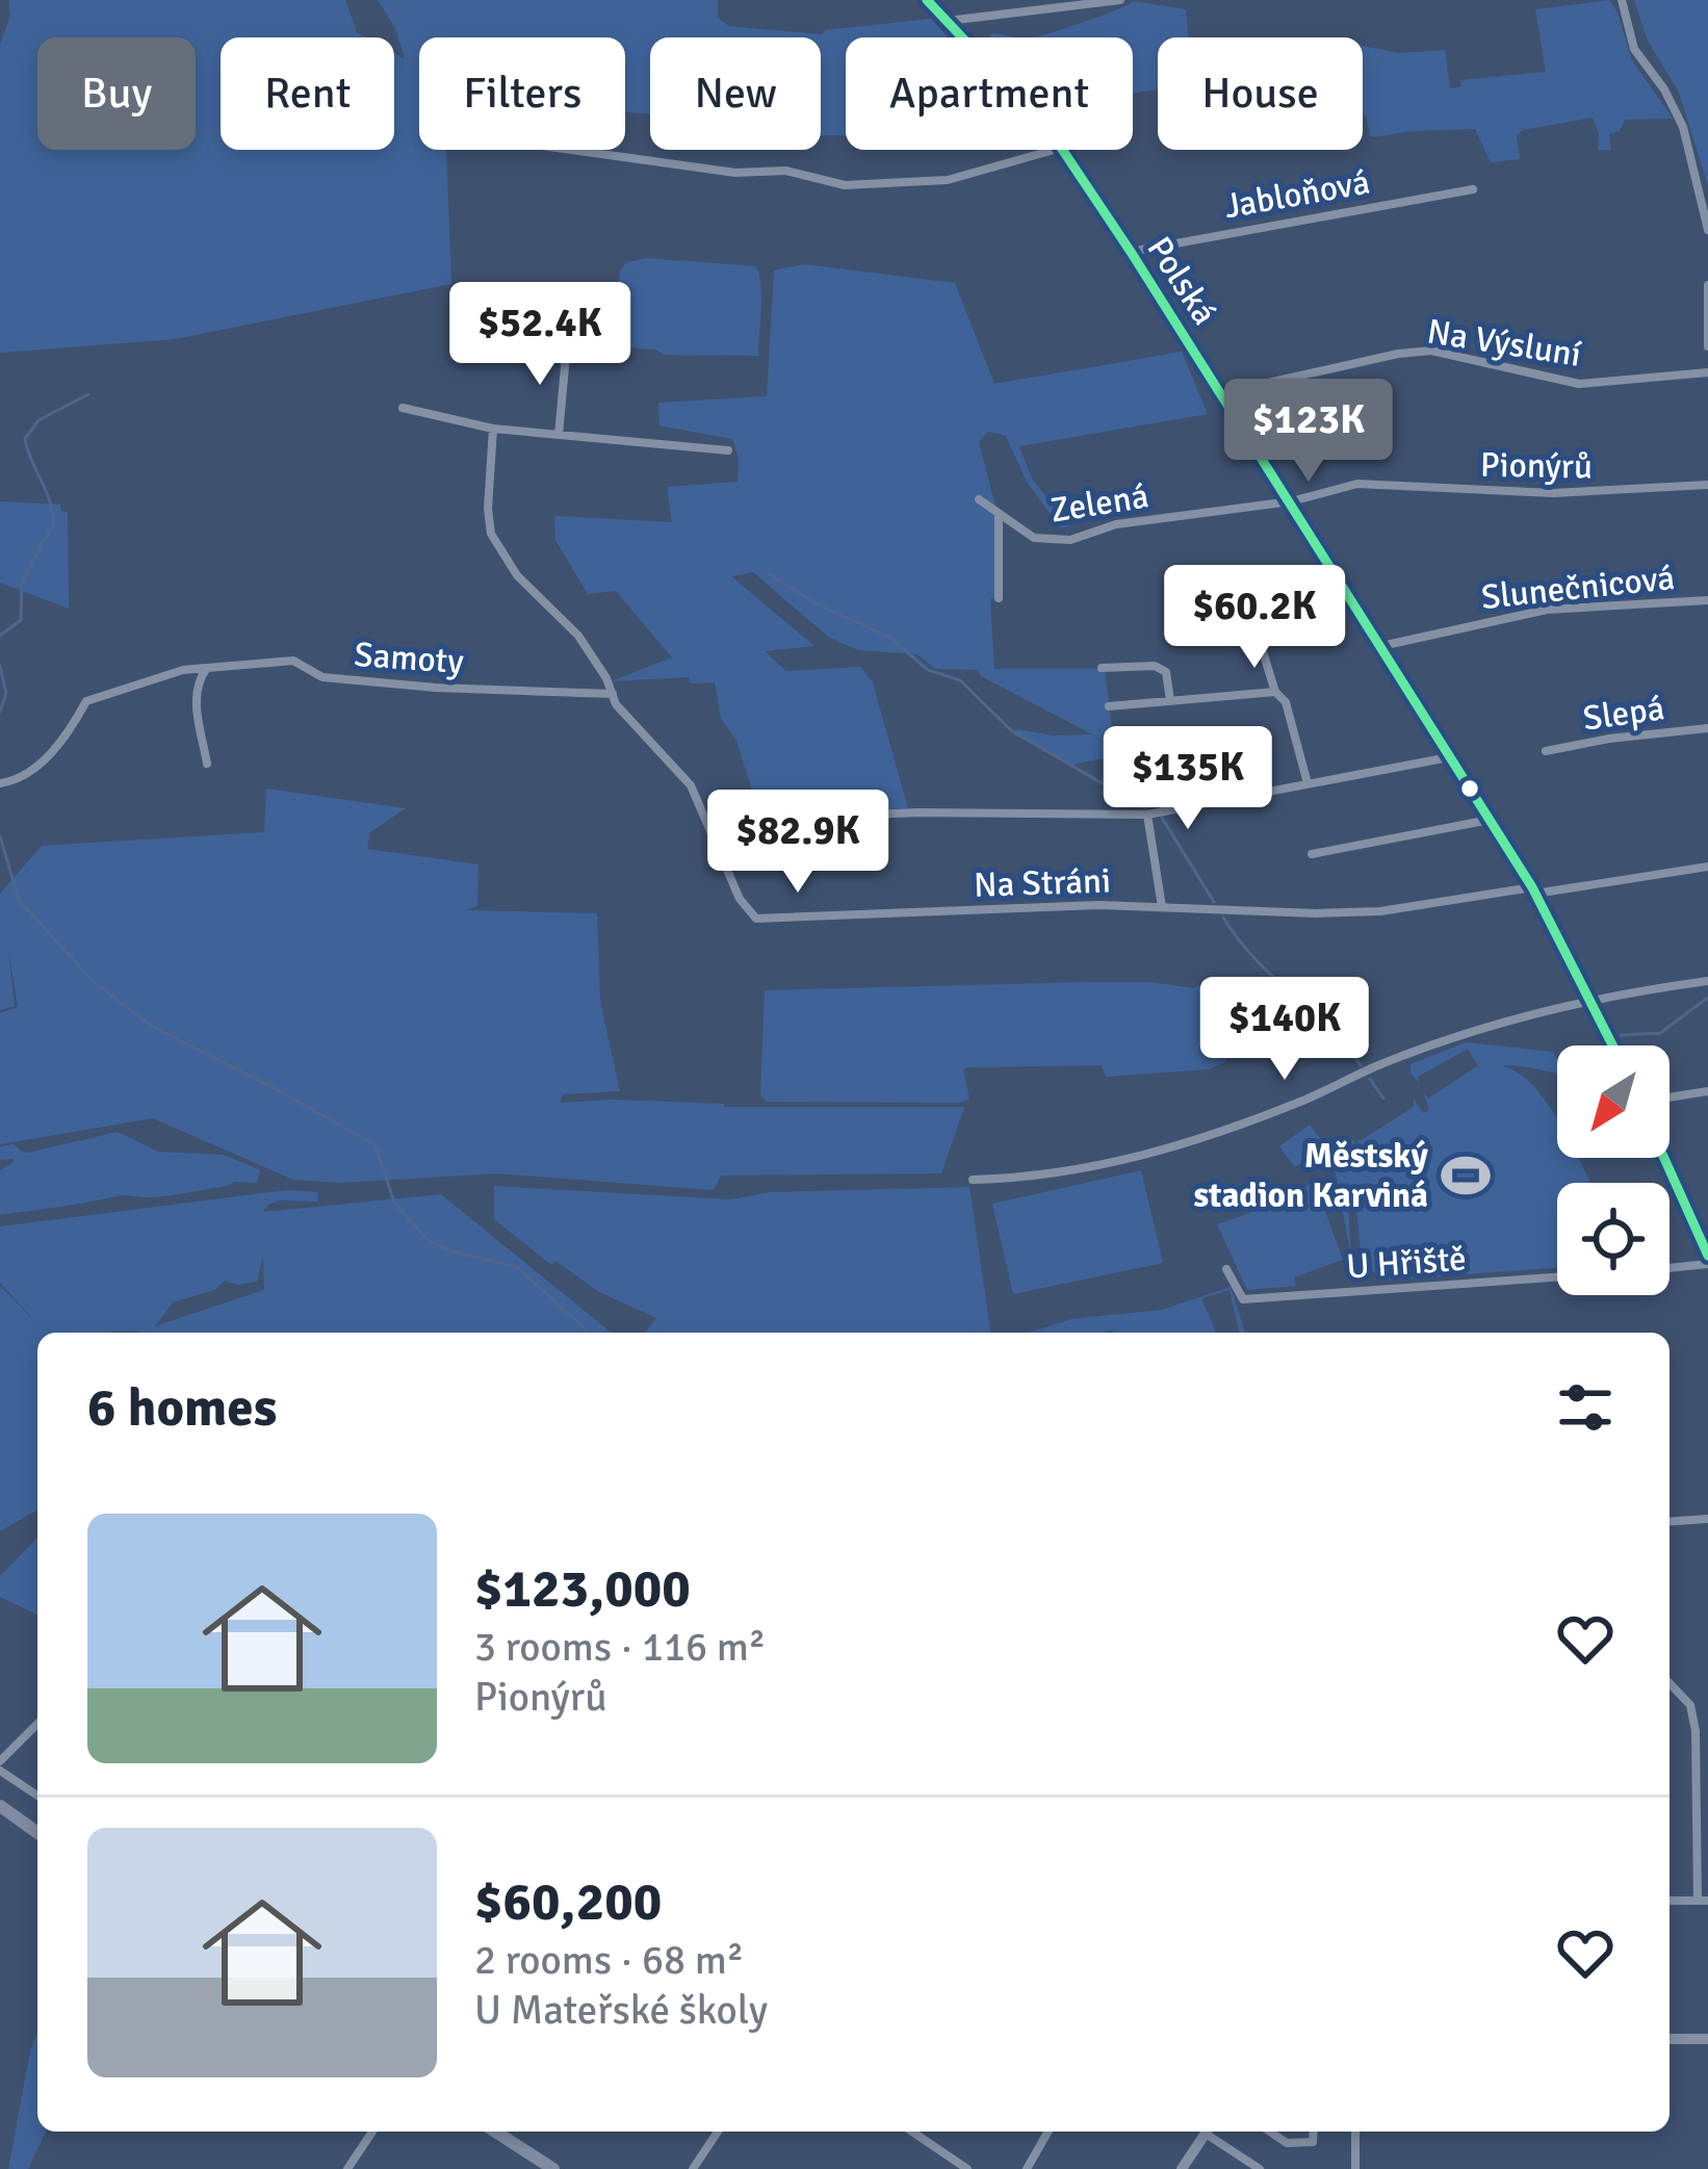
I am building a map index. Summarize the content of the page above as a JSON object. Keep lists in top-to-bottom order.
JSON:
{
  "streets": {
    "street": [
      "Jabloňová",
      "Polská",
      "Na Výsluní",
      "Pionýrů",
      "Zelená",
      "Slunečnicová",
      "Samoty",
      "Slepá",
      "Na Stráni",
      "U Hřiště"
    ]
  },
  "crossings": [
    ["Jabloňová", "Polská"],
    ["Polská", "Na Výsluní"],
    ["Polská", "Pionýrů"],
    ["Polská", "Zelená"],
    ["Polská", "Slunečnicová"],
    ["Polská", "Na Stráni"],
    ["Pionýrů", "Zelená"],
    ["Samoty", "Na Stráni"]
  ],
  "places": {
    "sports": ["Městský stadion Karviná"]
  },
  "north": "bottom left",
  "page": {
    "chip": [
      "Buy",
      "Rent",
      "Filters",
      "New",
      "Apartment",
      "House"
    ],
    "price": [
      "$52.4K",
      "$123K",
      "$60.2K",
      "$135K",
      "$82.9K",
      "$140K"
    ],
    "heading": "6 homes",
    "list": [
      {
        "name": "$123,000",
        "note": "3 rooms · 116 m² · Pionýrů"
      },
      {
        "name": "$60,200",
        "note": "2 rooms · 68 m² · U Mateřské školy"
      }
    ]
  }
}
